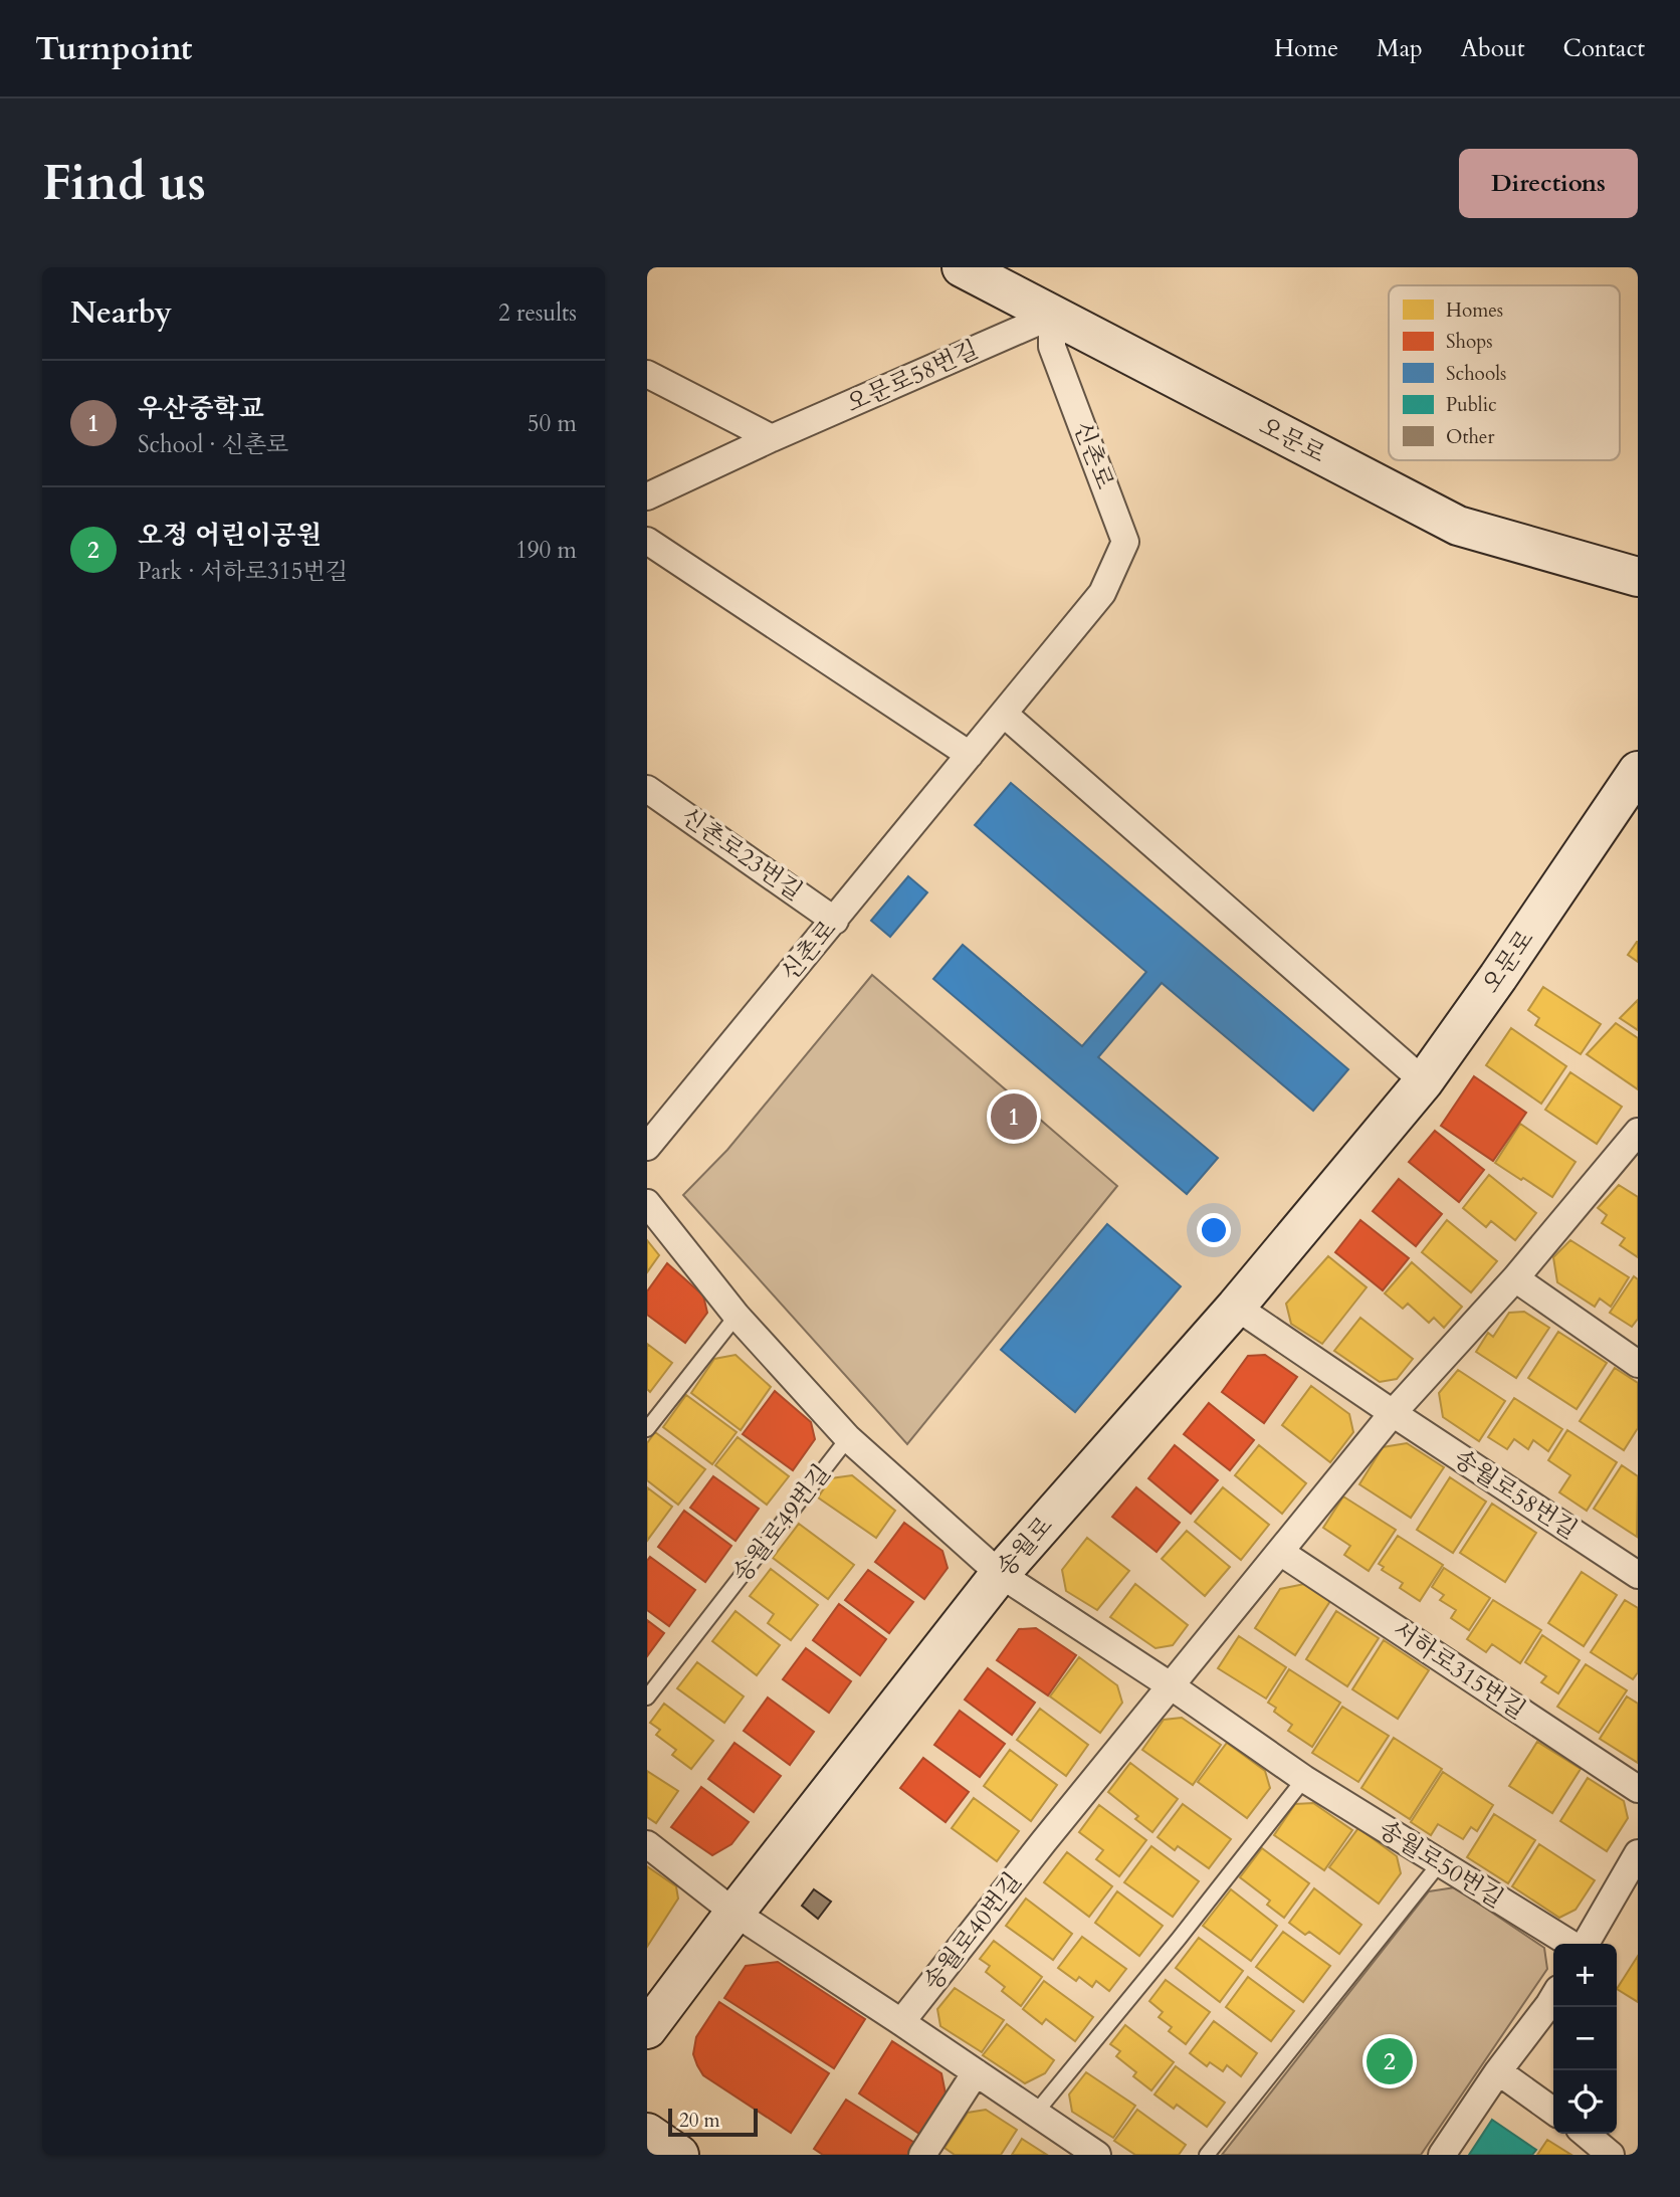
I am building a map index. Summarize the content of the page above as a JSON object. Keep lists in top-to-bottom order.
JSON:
{
  "streets": {
    "street": [
      "오문로58번길",
      "오문로",
      "신촌로",
      "신촌로23번길",
      "송월로58번길",
      "송월로49번길",
      "송월로",
      "서하로315번길",
      "송월로50번길",
      "송월로40번길"
    ]
  },
  "crossings": [
    ["오문로58번길", "오문로"],
    ["오문로58번길", "신촌로"],
    ["오문로", "신촌로"],
    ["오문로", "송월로"],
    ["신촌로", "신촌로23번길"],
    ["송월로58번길", "송월로"],
    ["송월로49번길", "송월로"],
    ["송월로49번길", "송월로50번길"],
    ["송월로", "송월로50번길"],
    ["송월로50번길", "송월로40번길"]
  ],
  "legend": [
    "Homes",
    "Shops",
    "Schools",
    "Public",
    "Other"
  ],
  "scale_bar": "20 m",
  "page": {
    "header": "Turnpoint",
    "nav": [
      "Home",
      "Map",
      "About",
      "Contact"
    ],
    "buttons": "Directions",
    "title": "Find us",
    "heading": ["Nearby", "2 results"],
    "list": [
      {
        "mark": "1",
        "name": "우산중학교",
        "note": "School · 신촌로",
        "value": "50 m"
      },
      {
        "mark": "2",
        "name": "오정 어린이공원",
        "note": "Park · 서하로315번길",
        "value": "190 m"
      }
    ],
    "pins": ["1", "2"],
    "map_buttons": ["+", "−"],
    "scale": "20 m"
  }
}
